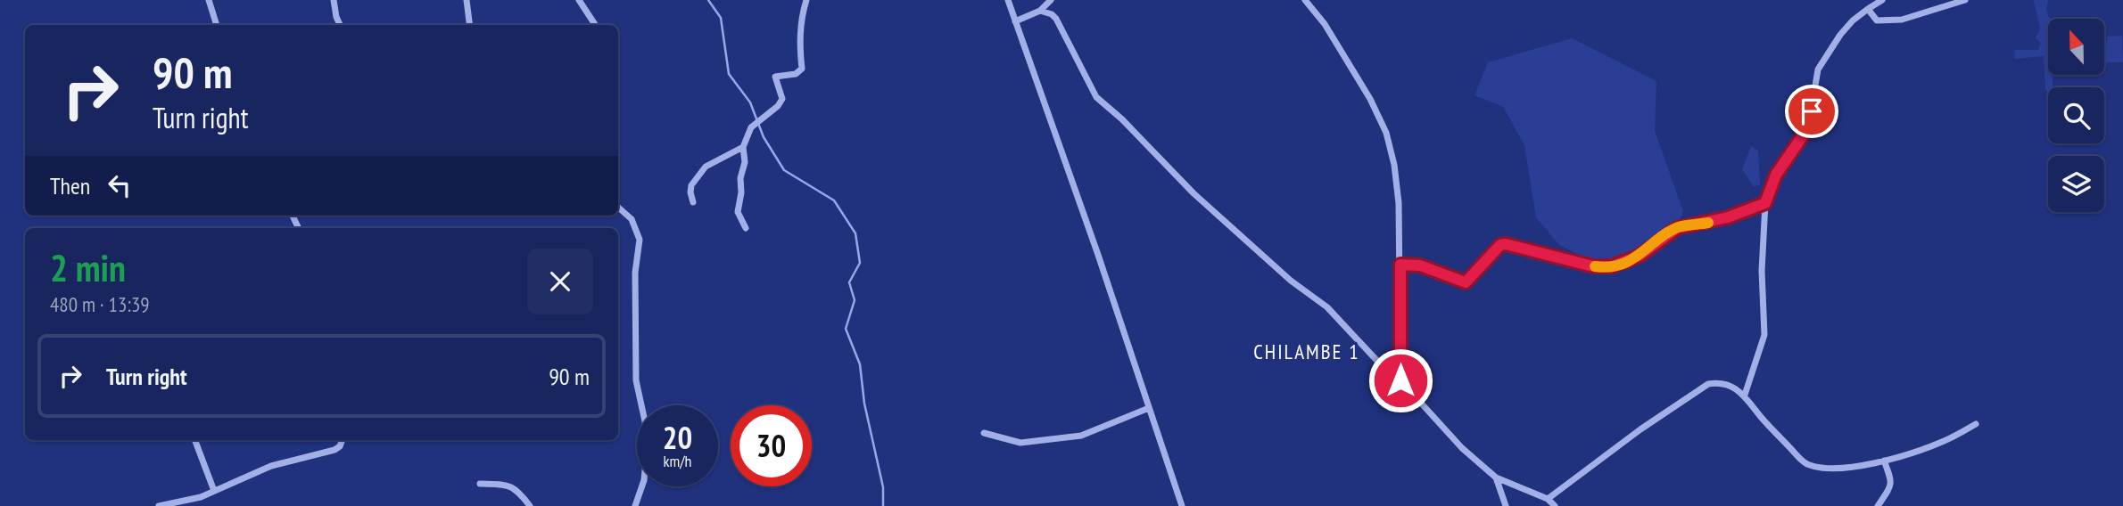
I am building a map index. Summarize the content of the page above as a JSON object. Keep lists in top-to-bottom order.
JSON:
{
  "districts": ["CHILAMBE 1"],
  "north": "top",
  "page": {
    "turn": ["90 m", "Turn right"],
    "then": "Then",
    "heading": ["2 min", "480 m · 13:39"],
    "list": [
      {
        "name": "Turn right",
        "value": "90 m"
      }
    ],
    "speed": "20 km/h",
    "limit": "30"
  }
}
